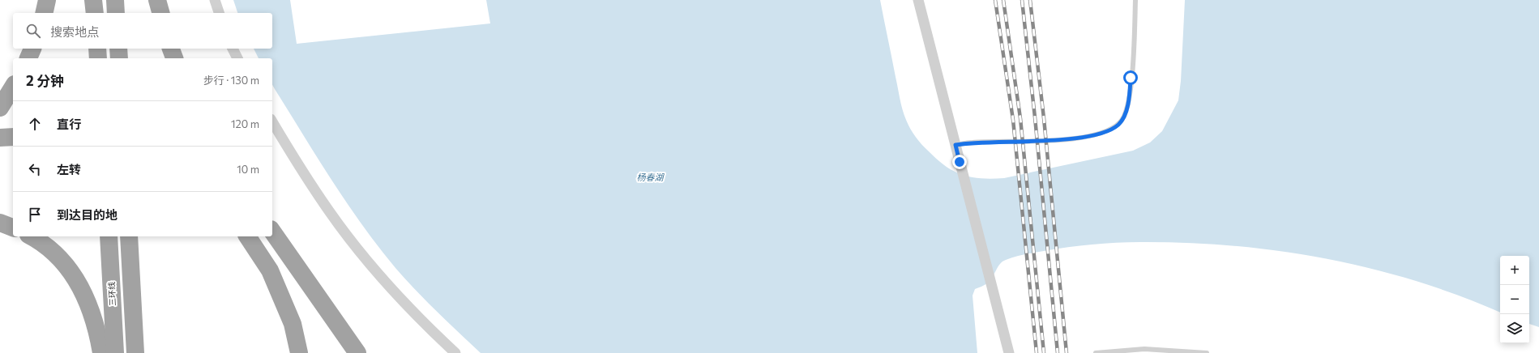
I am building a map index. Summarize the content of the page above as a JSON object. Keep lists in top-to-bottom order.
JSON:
{
  "streets": {
    "highway": ["三环线"]
  },
  "water": ["杨春湖"],
  "page": {
    "search": "搜索地点",
    "heading": ["2 分钟", "步行 · 130 m"],
    "list": [
      ["直行", "120 m"],
      ["左转", "10 m"],
      "到达目的地"
    ],
    "map_buttons": ["+", "−"]
  }
}
